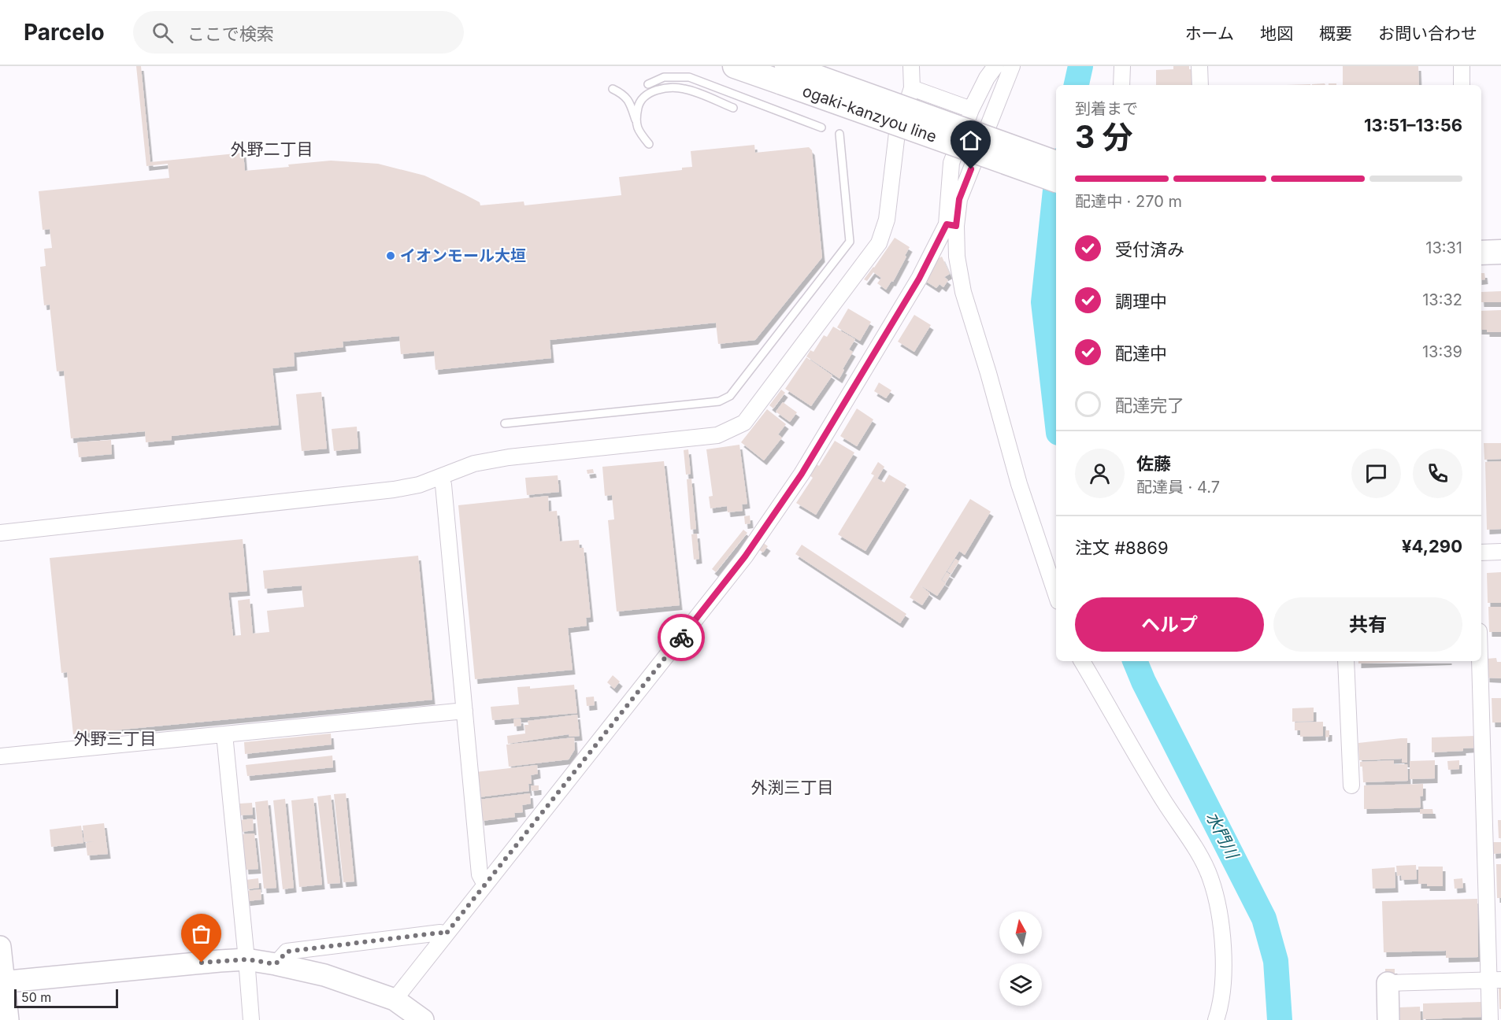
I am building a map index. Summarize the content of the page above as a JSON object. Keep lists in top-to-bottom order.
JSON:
{
  "streets": {
    "main road": ["ogaki-kanzyou line"]
  },
  "districts": ["外野二丁目", "外野三丁目", "外渕三丁目"],
  "water": ["水門川"],
  "places": ["イオンモール大垣"],
  "scale_bar": "50 m",
  "north": "top",
  "page": {
    "header": "Parcelo",
    "search": "ここで検索",
    "nav": [
      "ホーム",
      "地図",
      "概要",
      "お問い合わせ"
    ],
    "heading": ["3 分", "到着まで", "13:51–13:56"],
    "panel": [
      "佐藤",
      "配達員 · 4.7",
      "注文 #8869",
      "¥4,290"
    ],
    "bar": "配達中 · 270 m",
    "list": [
      ["受付済み", "13:31"],
      ["調理中", "13:32"],
      ["配達中", "13:39"],
      "配達完了"
    ],
    "buttons": ["ヘルプ", "共有"],
    "scale": "50 m"
  }
}
